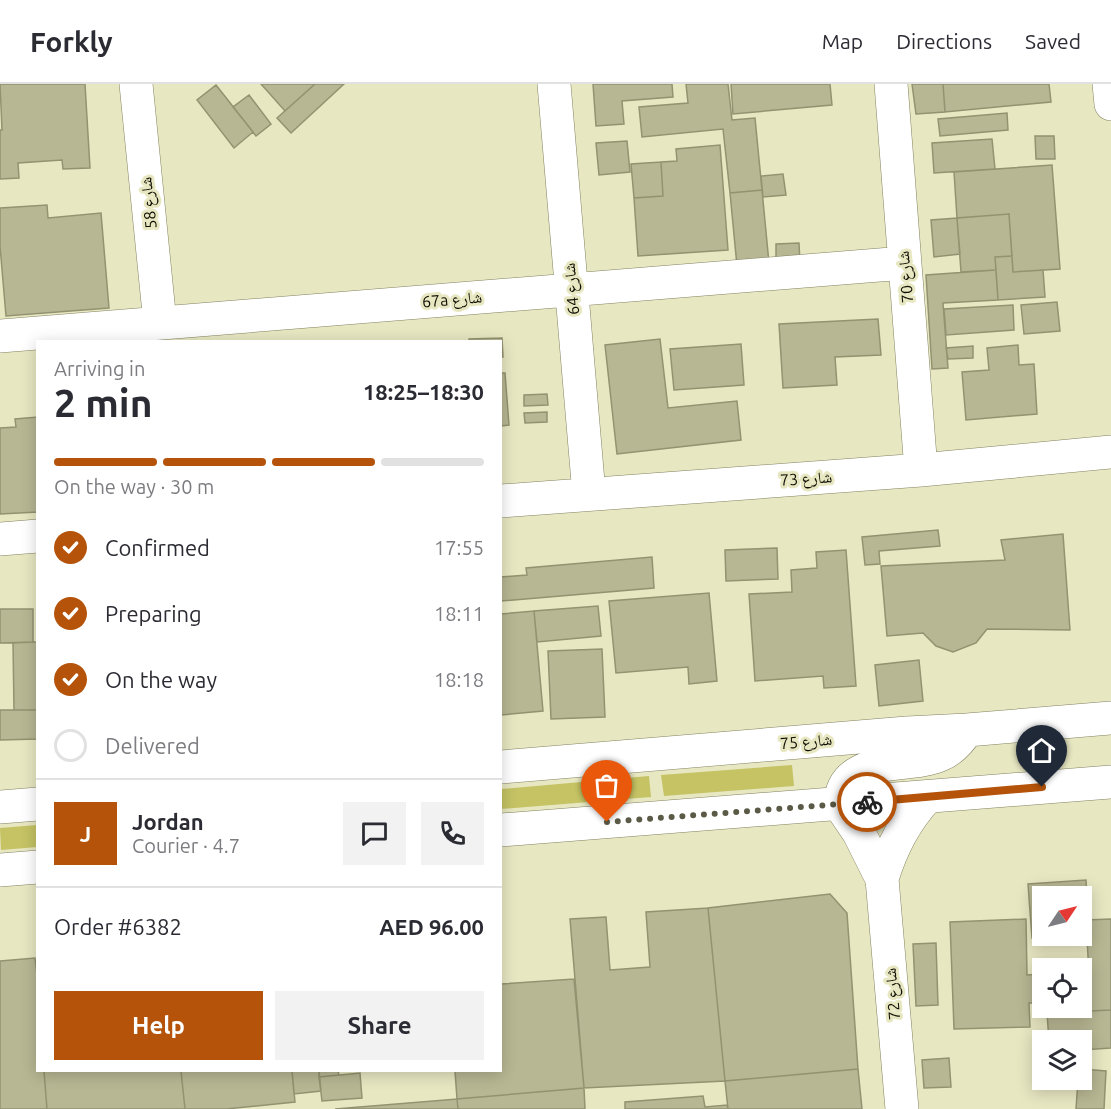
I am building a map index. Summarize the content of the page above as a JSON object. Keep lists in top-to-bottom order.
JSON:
{
  "streets": {
    "street": [
      "شارع 58",
      "شارع 70",
      "شارع 64",
      "67a شارع",
      "شارع 73",
      "شارع 75",
      "شارع 72"
    ]
  },
  "crossings": [
    ["شارع 58", "67a شارع"],
    ["شارع 70", "67a شارع"],
    ["شارع 70", "شارع 73"],
    ["شارع 64", "67a شارع"],
    ["شارع 64", "شارع 73"]
  ],
  "north": "top right",
  "page": {
    "header": "Forkly",
    "nav": ["Map", "Directions", "Saved"],
    "heading": ["2 min", "Arriving in", "18:25–18:30"],
    "panel": [
      "Jordan",
      "Courier · 4.7",
      "Order #6382",
      "AED 96.00"
    ],
    "bar": "On the way · 30 m",
    "list": [
      ["Confirmed", "17:55"],
      ["Preparing", "18:11"],
      ["On the way", "18:18"],
      "Delivered"
    ],
    "round": "J",
    "buttons": ["Help", "Share"]
  }
}
